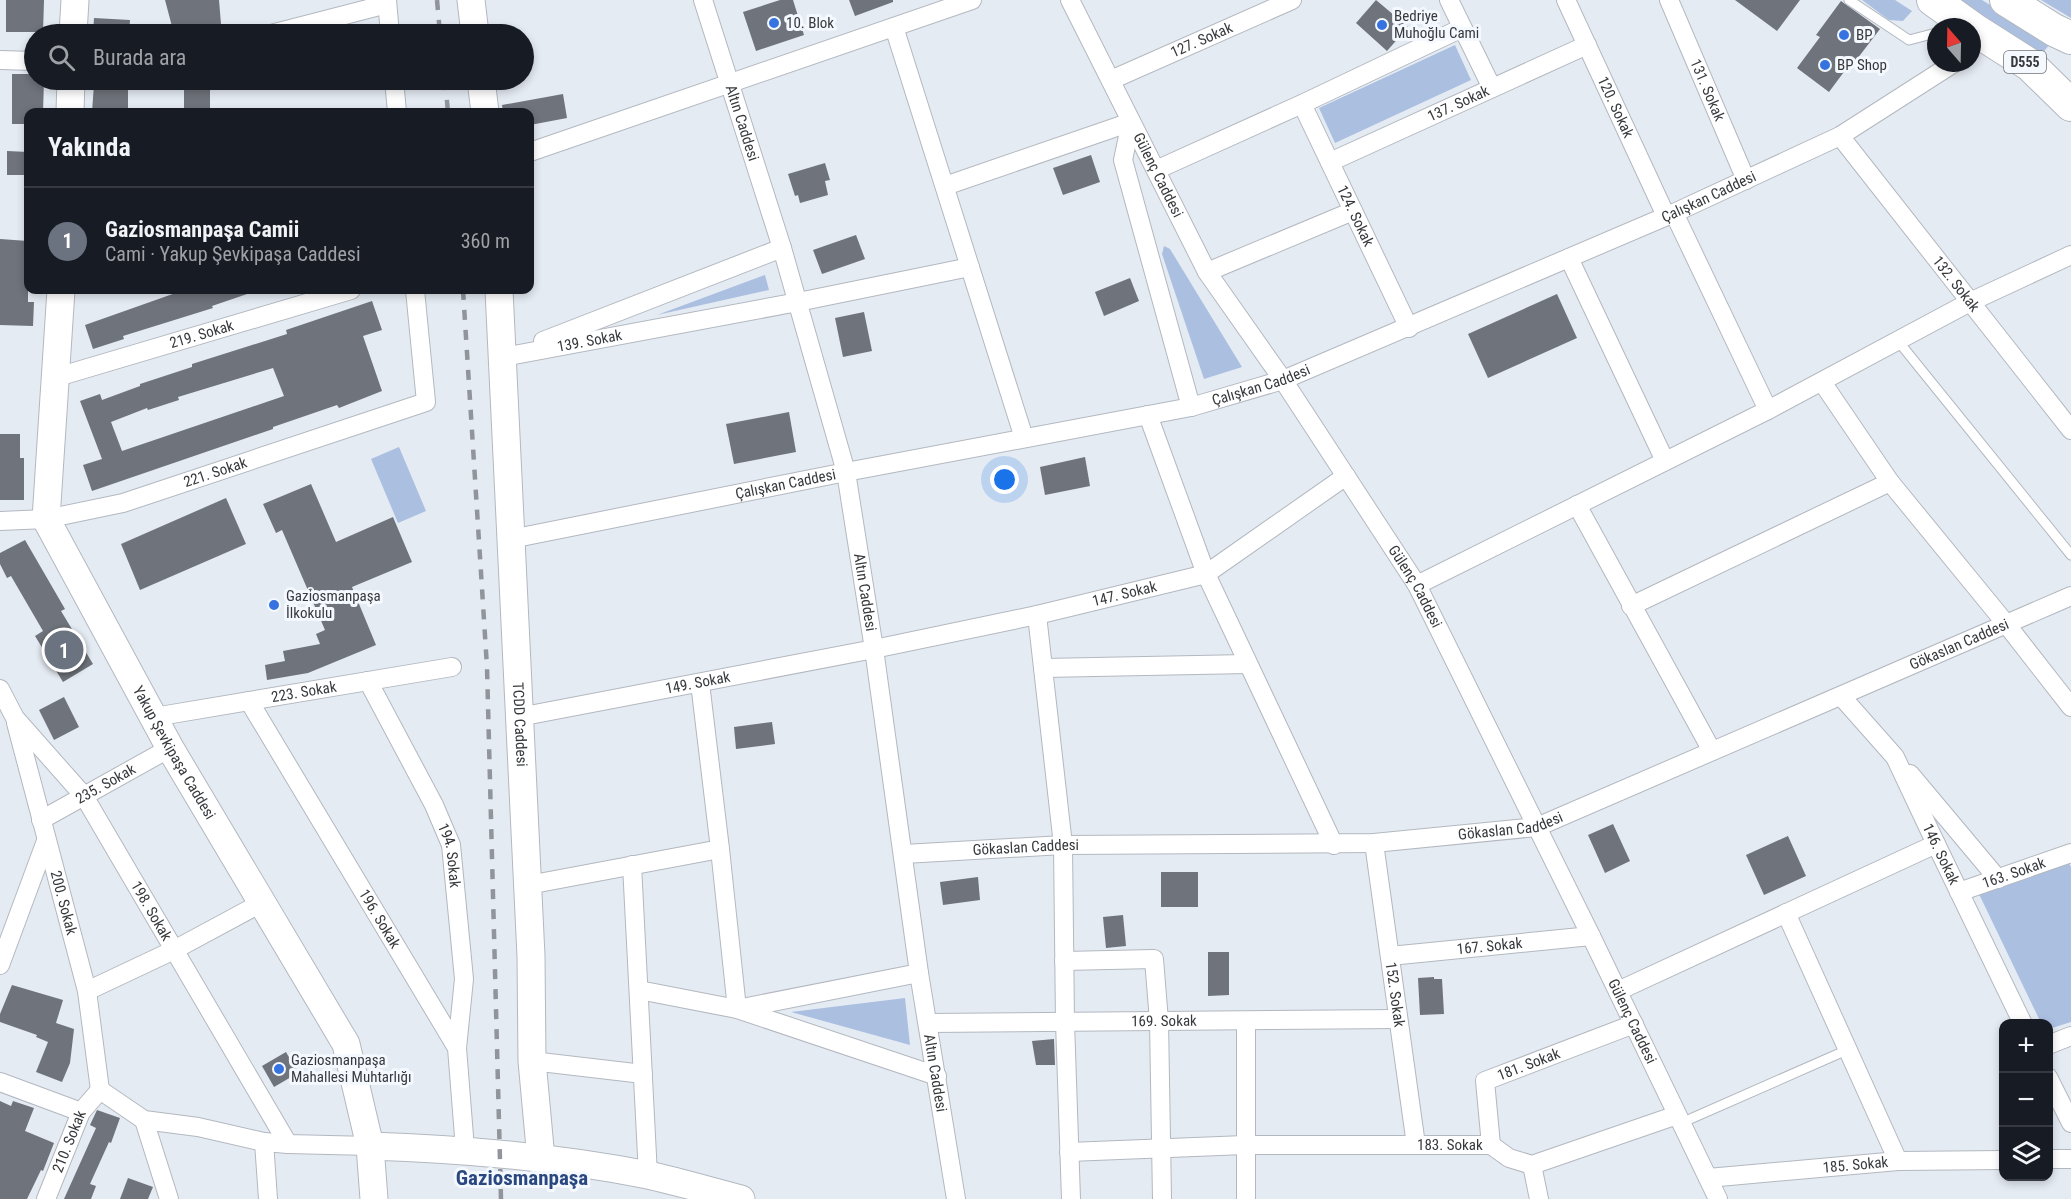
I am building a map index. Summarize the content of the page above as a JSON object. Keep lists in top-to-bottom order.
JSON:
{
  "streets": {
    "highway": ["D555"],
    "main road": ["TCDD Caddesi", "Yakup Şevkipaşa Caddesi"],
    "street": [
      "127. Sokak",
      "131. Sokak",
      "137. Sokak",
      "120. Sokak",
      "Altın Caddesi",
      "Gülenç Caddesi",
      "Çalışkan Caddesi",
      "124. Sokak",
      "132. Sokak",
      "219. Sokak",
      "139. Sokak",
      "221. Sokak",
      "147. Sokak",
      "Gökaslan Caddesi",
      "149. Sokak",
      "223. Sokak",
      "235. Sokak",
      "146. Sokak",
      "194. Sokak",
      "163. Sokak",
      "200. Sokak",
      "198. Sokak",
      "196. Sokak",
      "167. Sokak",
      "152. Sokak",
      "169. Sokak",
      "181. Sokak",
      "210. Sokak",
      "183. Sokak",
      "185. Sokak"
    ]
  },
  "crossings": [
    ["127. Sokak", "Gülenç Caddesi"],
    ["131. Sokak", "Çalışkan Caddesi"],
    ["137. Sokak", "120. Sokak"],
    ["137. Sokak", "124. Sokak"],
    ["120. Sokak", "Çalışkan Caddesi"],
    ["Altın Caddesi", "Çalışkan Caddesi"],
    ["Altın Caddesi", "139. Sokak"],
    ["Altın Caddesi", "147. Sokak"],
    ["Altın Caddesi", "Gökaslan Caddesi"],
    ["Altın Caddesi", "149. Sokak"],
    ["Altın Caddesi", "169. Sokak"],
    ["Gülenç Caddesi", "Çalışkan Caddesi"],
    ["Gülenç Caddesi", "147. Sokak"],
    ["Gülenç Caddesi", "Gökaslan Caddesi"],
    ["Gülenç Caddesi", "167. Sokak"],
    ["Gülenç Caddesi", "181. Sokak"],
    ["Gülenç Caddesi", "185. Sokak"],
    ["Çalışkan Caddesi", "124. Sokak"],
    ["Çalışkan Caddesi", "132. Sokak"],
    ["Çalışkan Caddesi", "TCDD Caddesi"],
    ["139. Sokak", "TCDD Caddesi"],
    ["221. Sokak", "Yakup Şevkipaşa Caddesi"],
    ["147. Sokak", "149. Sokak"],
    ["Gökaslan Caddesi", "146. Sokak"],
    ["Gökaslan Caddesi", "152. Sokak"],
    ["149. Sokak", "TCDD Caddesi"],
    ["223. Sokak", "Yakup Şevkipaşa Caddesi"],
    ["223. Sokak", "194. Sokak"],
    ["223. Sokak", "196. Sokak"],
    ["Yakup Şevkipaşa Caddesi", "235. Sokak"],
    ["235. Sokak", "200. Sokak"],
    ["235. Sokak", "198. Sokak"],
    ["146. Sokak", "163. Sokak"],
    ["194. Sokak", "196. Sokak"],
    ["200. Sokak", "198. Sokak"],
    ["200. Sokak", "210. Sokak"],
    ["167. Sokak", "152. Sokak"],
    ["152. Sokak", "169. Sokak"],
    ["152. Sokak", "183. Sokak"],
    ["181. Sokak", "183. Sokak"]
  ],
  "districts": ["Gaziosmanpaşa"],
  "places": [
    "10. Blok",
    "Bedriye Muhoğlu Cami",
    "BP",
    "BP Shop",
    "Gaziosmanpaşa İlkokulu",
    "Gaziosmanpaşa Mahallesi Muhtarlığı"
  ],
  "north": "top",
  "page": {
    "search": "Burada ara",
    "heading": "Yakında",
    "list": [
      {
        "mark": "1",
        "name": "Gaziosmanpaşa Camii",
        "note": "Cami · Yakup Şevkipaşa Caddesi",
        "value": "360 m"
      }
    ],
    "pins": "1",
    "map_buttons": ["+", "−"]
  }
}
